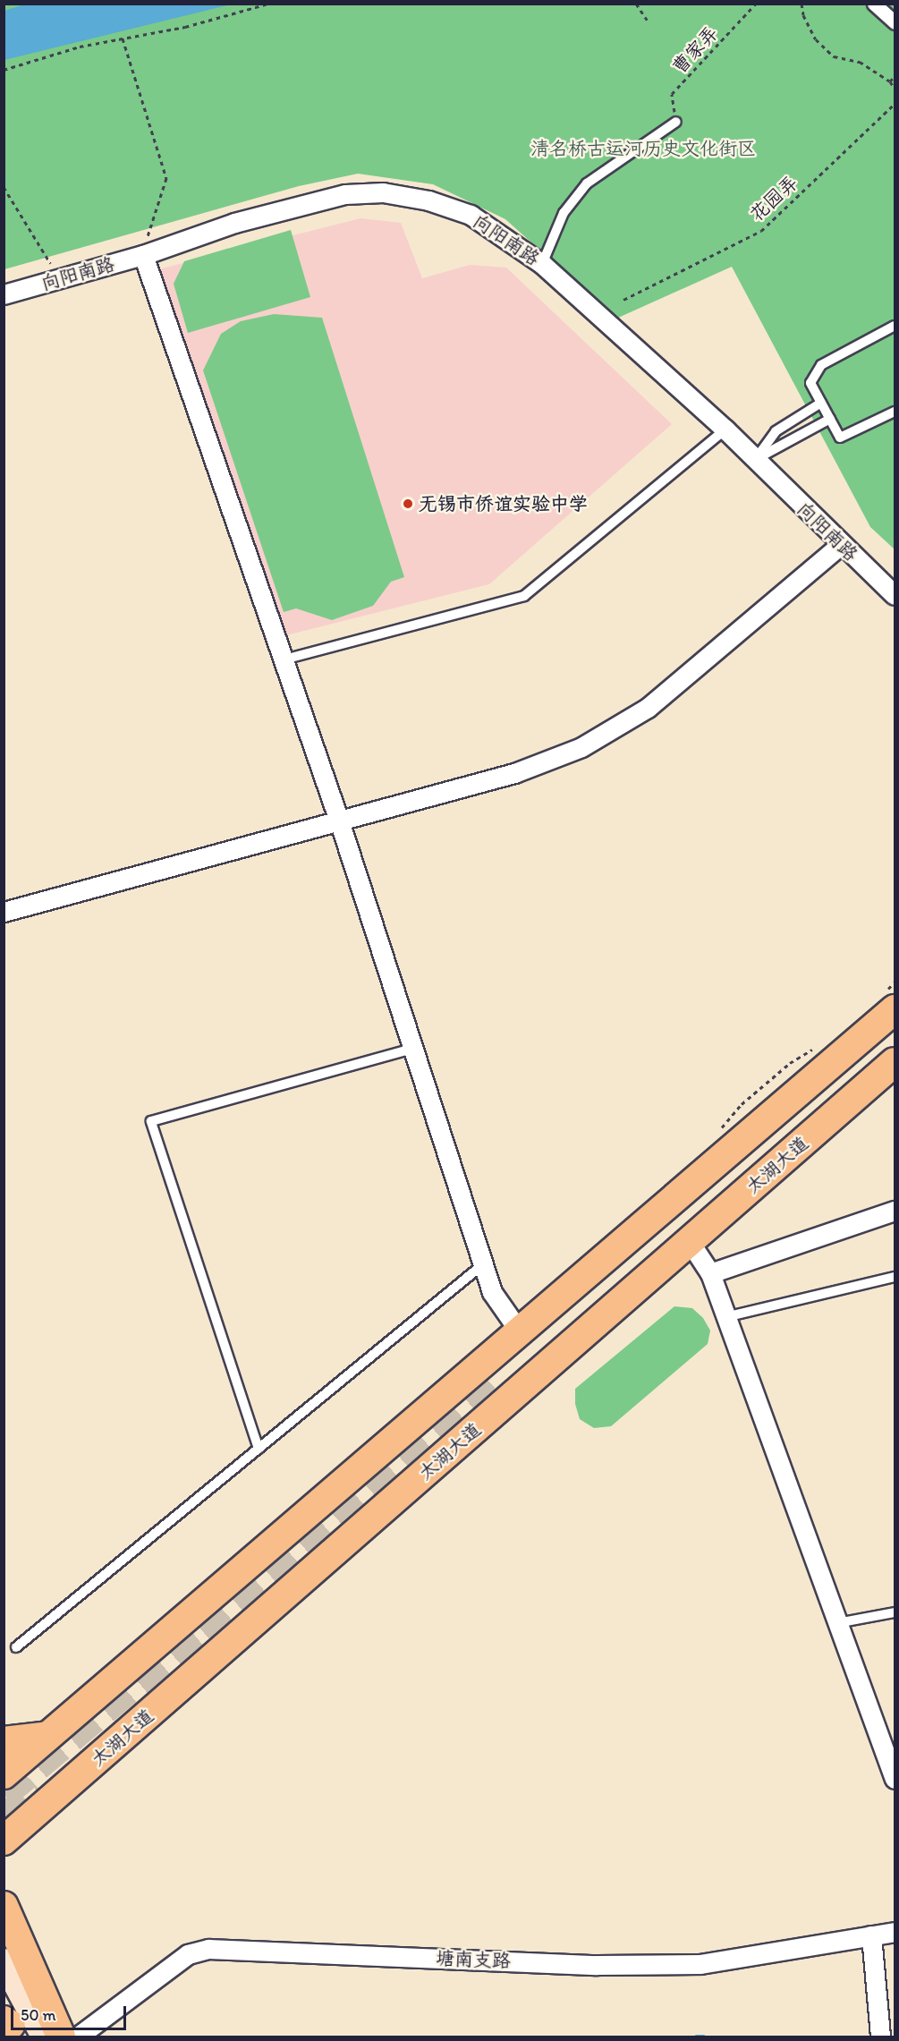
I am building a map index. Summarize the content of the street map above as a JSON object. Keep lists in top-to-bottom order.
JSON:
{
  "streets": {
    "main road": ["太湖大道"],
    "street": ["向阳南路", "塘南支路"],
    "path": ["曹家弄", "花园弄"]
  },
  "parks": ["清名桥古运河历史文化街区"],
  "places": ["无锡市侨谊实验中学"],
  "scale_bar": "50 m"
}
